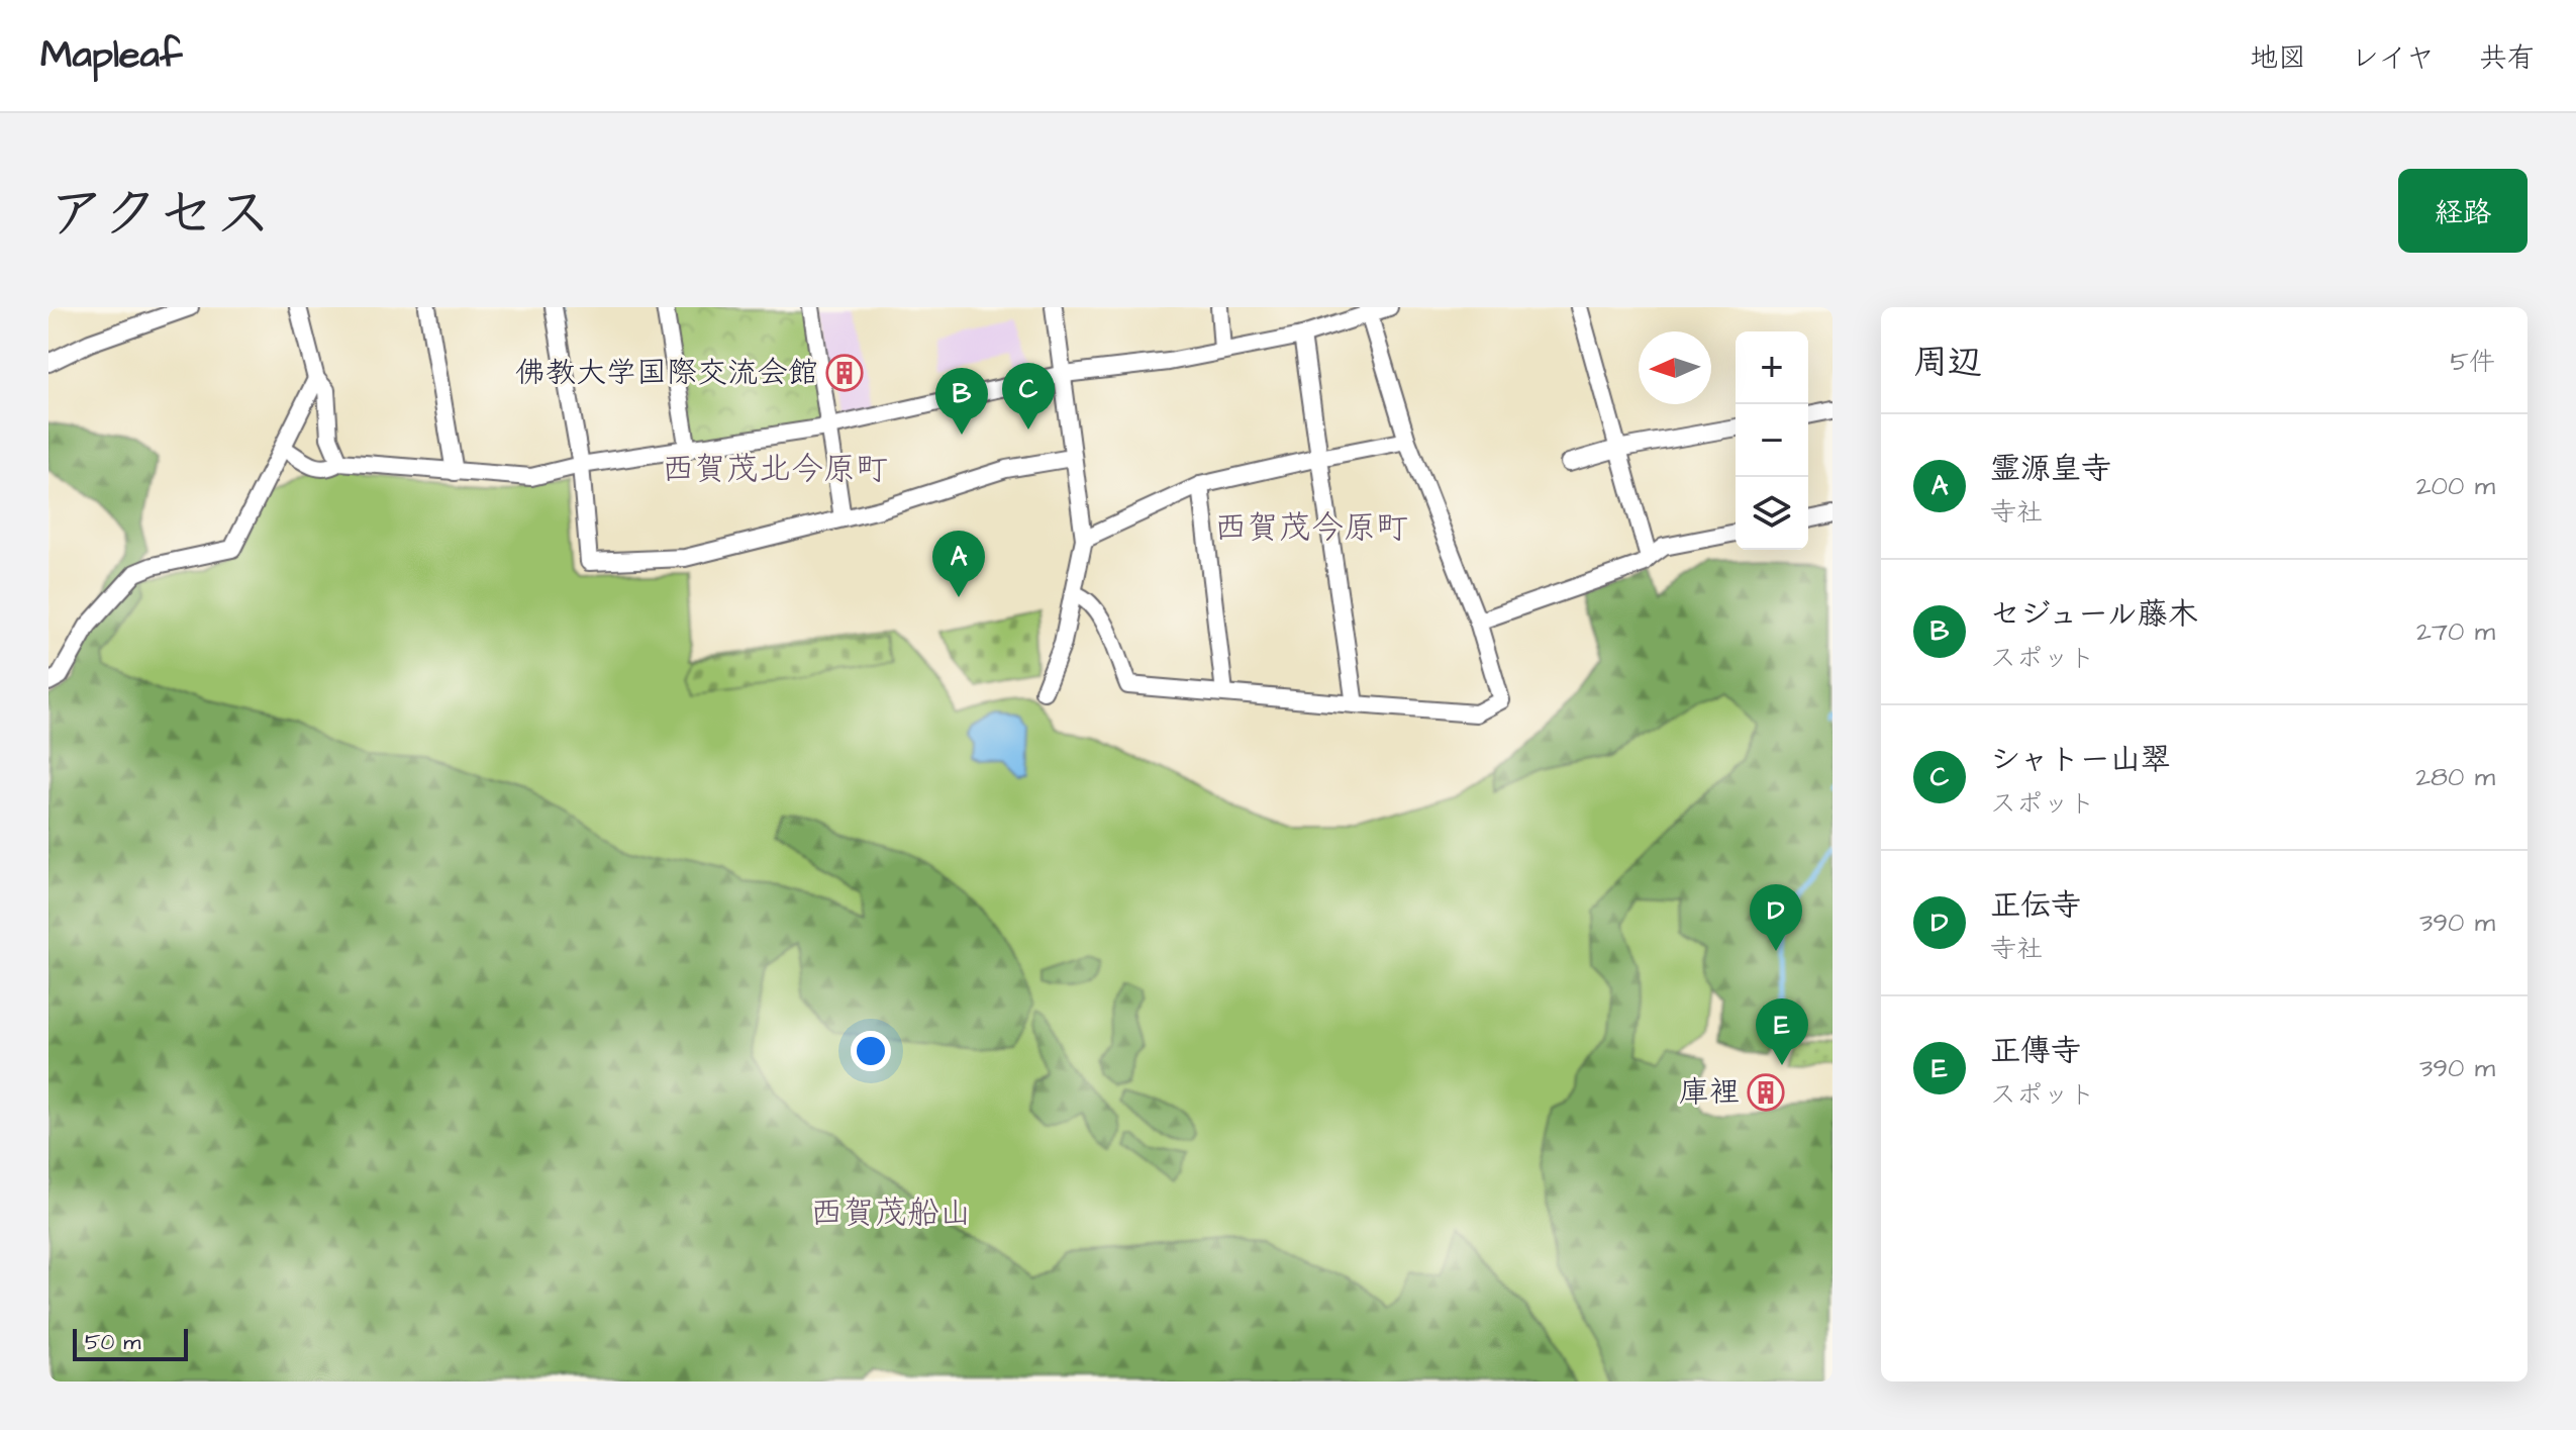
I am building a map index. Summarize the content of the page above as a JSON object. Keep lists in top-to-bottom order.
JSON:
{
  "districts": ["西賀茂北今原町", "西賀茂今原町", "西賀茂船山"],
  "places": {
    "building": ["佛教大学国際交流会館", "庫裡"]
  },
  "scale_bar": "50 m",
  "north": "left",
  "page": {
    "header": "Mapleaf",
    "nav": ["地図", "レイヤ", "共有"],
    "title": "アクセス",
    "buttons": "経路",
    "heading": ["周辺", "5件"],
    "map_buttons": ["+", "−"],
    "pins": [
      "C",
      "B",
      "A",
      "D",
      "E"
    ],
    "list": [
      {
        "mark": "A",
        "name": "霊源皇寺",
        "note": "寺社",
        "value": "200 m"
      },
      {
        "mark": "B",
        "name": "セジュール藤木",
        "note": "スポット",
        "value": "270 m"
      },
      {
        "mark": "C",
        "name": "シャトー山翠",
        "note": "スポット",
        "value": "280 m"
      },
      {
        "mark": "D",
        "name": "正伝寺",
        "note": "寺社",
        "value": "390 m"
      },
      {
        "mark": "E",
        "name": "正傳寺",
        "note": "スポット",
        "value": "390 m"
      }
    ],
    "scale": "50 m"
  }
}
